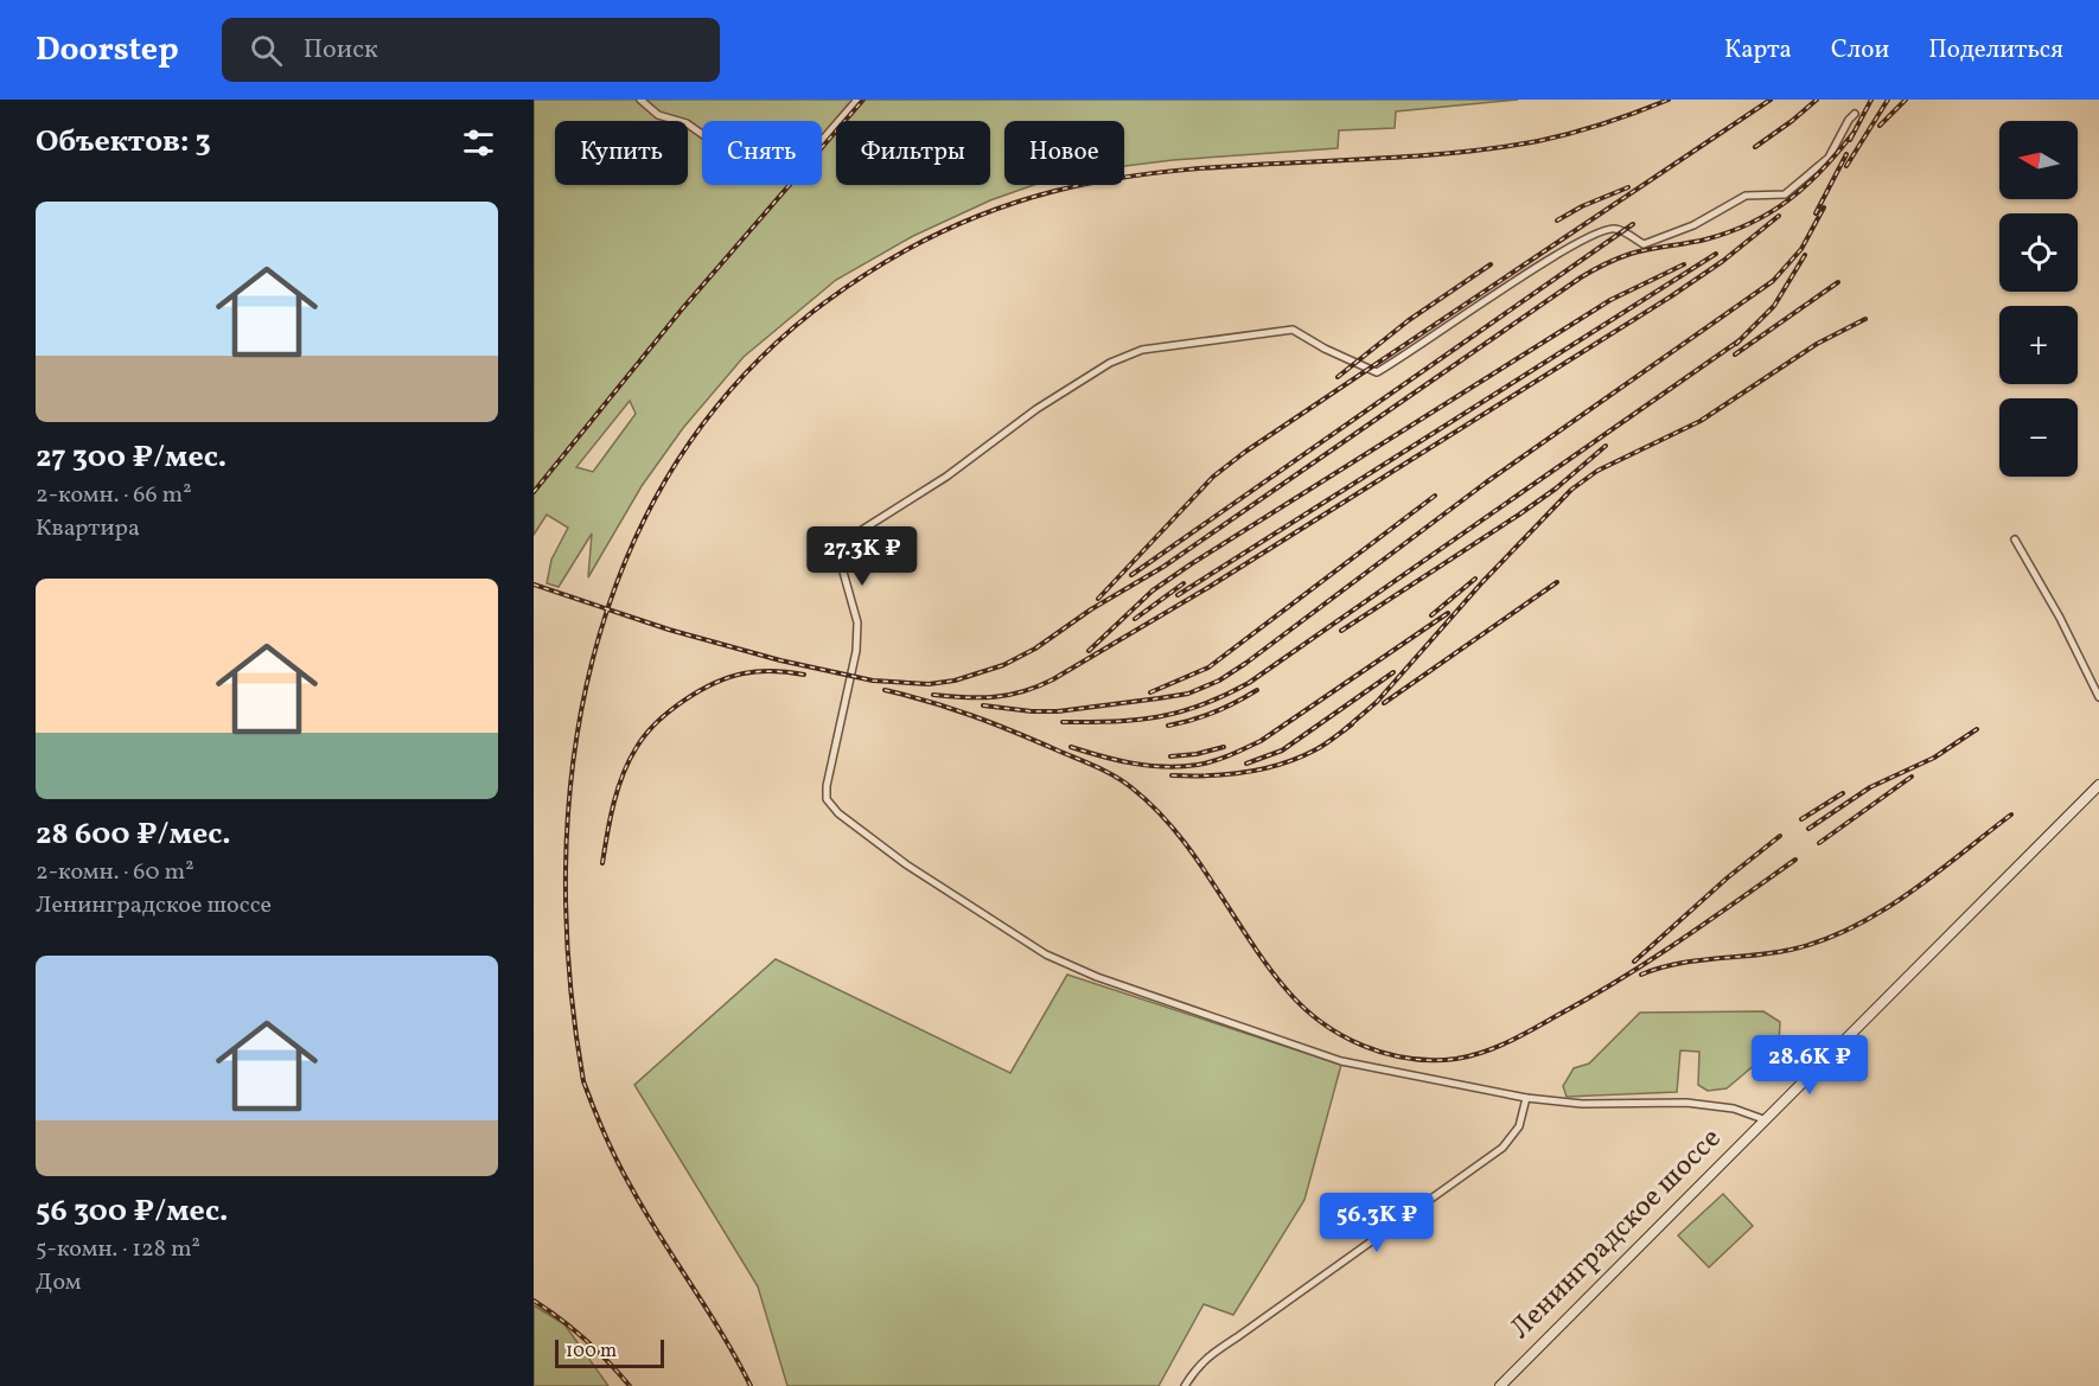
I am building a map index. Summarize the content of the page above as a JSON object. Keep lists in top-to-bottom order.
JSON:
{
  "streets": {
    "main road": ["Ленинградское шоссе"]
  },
  "scale_bar": "100 m",
  "north": "left",
  "page": {
    "header": "Doorstep",
    "search": "Поиск",
    "nav": ["Карта", "Слои", "Поделиться"],
    "heading": "Объектов: 3",
    "map_buttons": ["+", "−"],
    "chip": [
      "Купить",
      "Снять",
      "Фильтры",
      "Новое"
    ],
    "list": [
      {
        "name": "27 300 ₽/мес.",
        "note": "2-комн. · 66 m² · Квартира"
      },
      {
        "name": "28 600 ₽/мес.",
        "note": "2-комн. · 60 m² · Ленинградское шоссе"
      },
      {
        "name": "56 300 ₽/мес.",
        "note": "5-комн. · 128 m² · Дом"
      }
    ],
    "price": ["27.3K ₽", "28.6K ₽", "56.3K ₽"],
    "scale": "100 m"
  }
}
